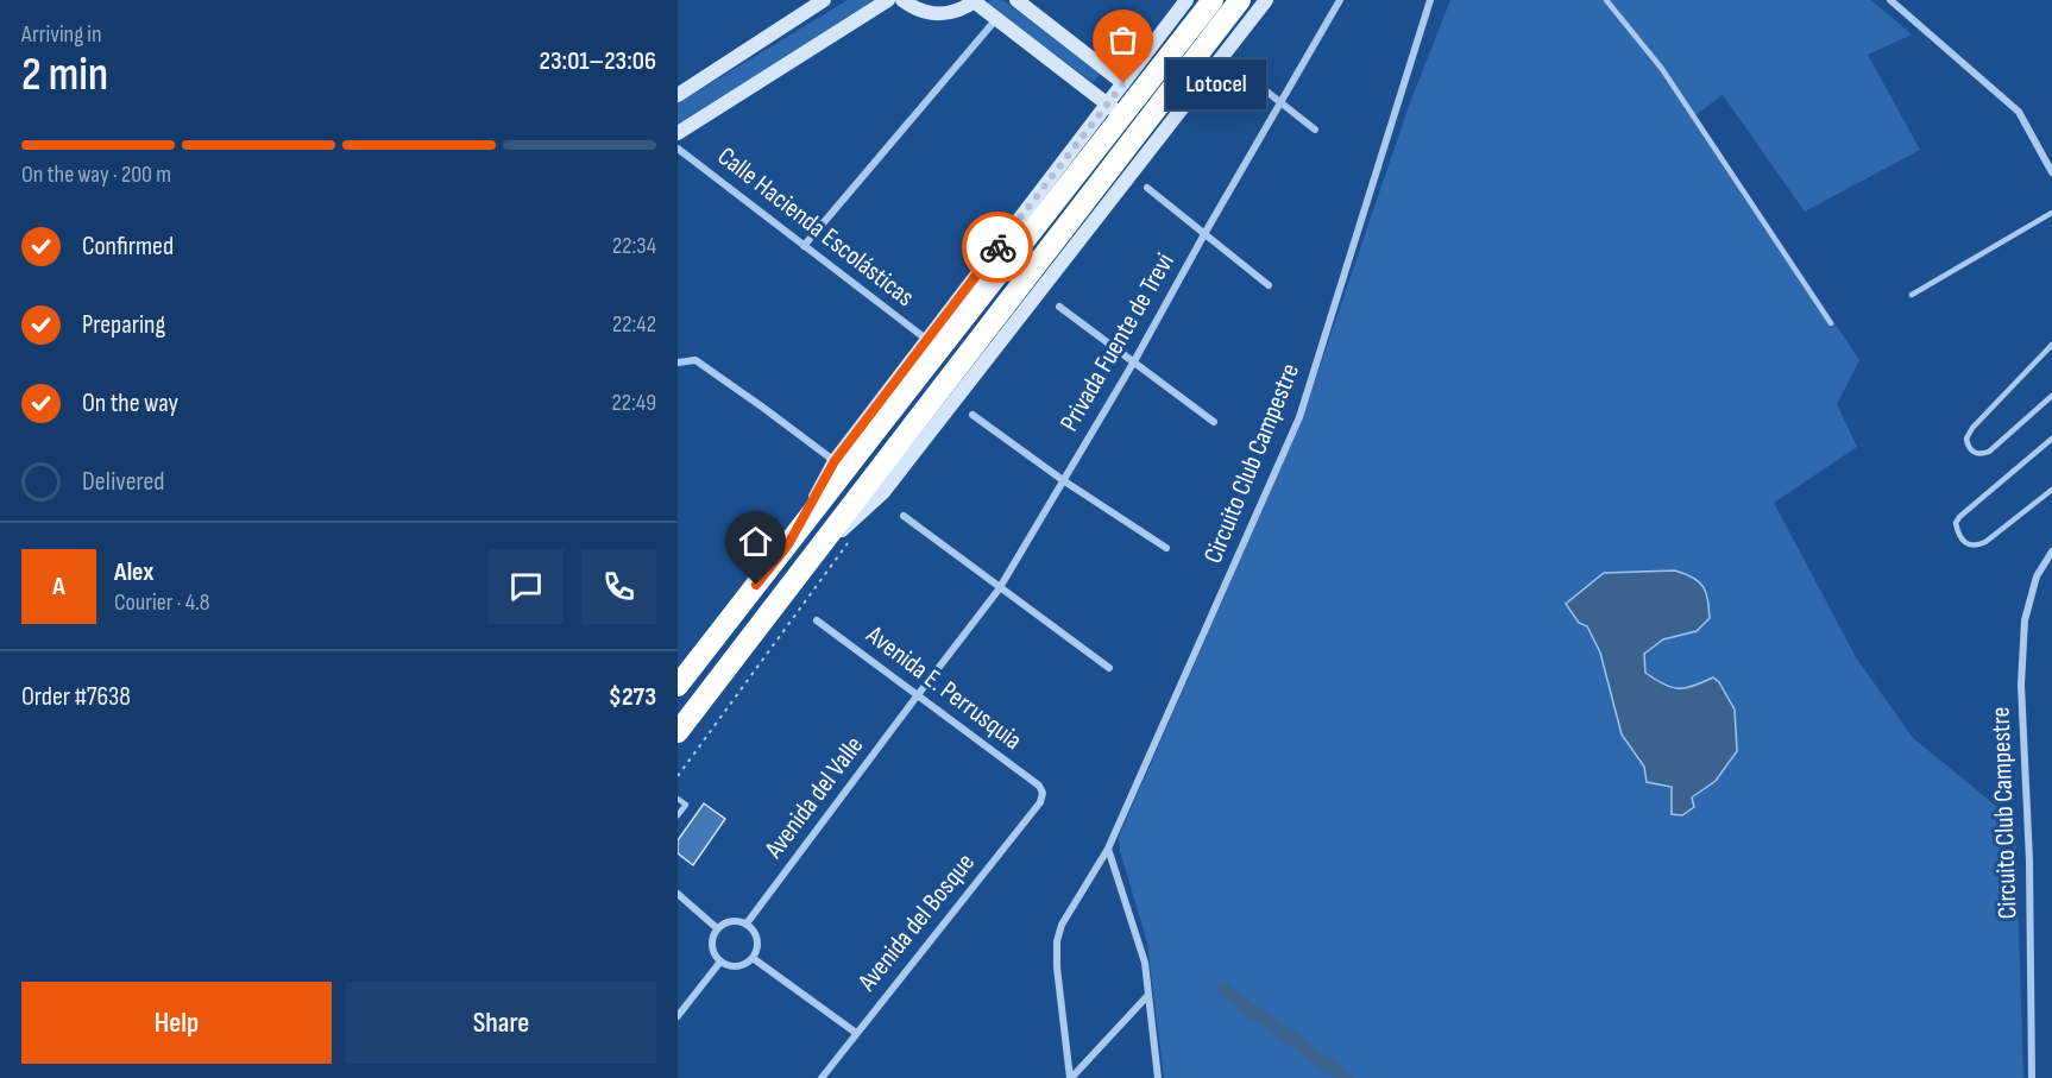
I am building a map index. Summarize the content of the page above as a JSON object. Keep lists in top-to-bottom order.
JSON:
{
  "streets": {
    "street": [
      "Calle Hacienda Escolásticas",
      "Privada Fuente de Trevi",
      "Circuito Club Campestre",
      "Avenida E. Perrusquia",
      "Avenida del Valle",
      "Avenida del Bosque"
    ]
  },
  "crossings": [
    ["Privada Fuente de Trevi", "Avenida E. Perrusquia"],
    ["Privada Fuente de Trevi", "Avenida del Valle"],
    ["Avenida E. Perrusquia", "Avenida del Valle"],
    ["Avenida E. Perrusquia", "Avenida del Bosque"]
  ],
  "places": ["Lotocel"],
  "page": {
    "heading": ["2 min", "Arriving in", "23:01–23:06"],
    "panel": [
      "Alex",
      "Courier · 4.8",
      "Order #7638",
      "$273"
    ],
    "bubble": "Lotocel",
    "bar": "On the way · 200 m",
    "list": [
      ["Confirmed", "22:34"],
      ["Preparing", "22:42"],
      ["On the way", "22:49"],
      "Delivered"
    ],
    "round": "A",
    "buttons": ["Help", "Share"]
  }
}
